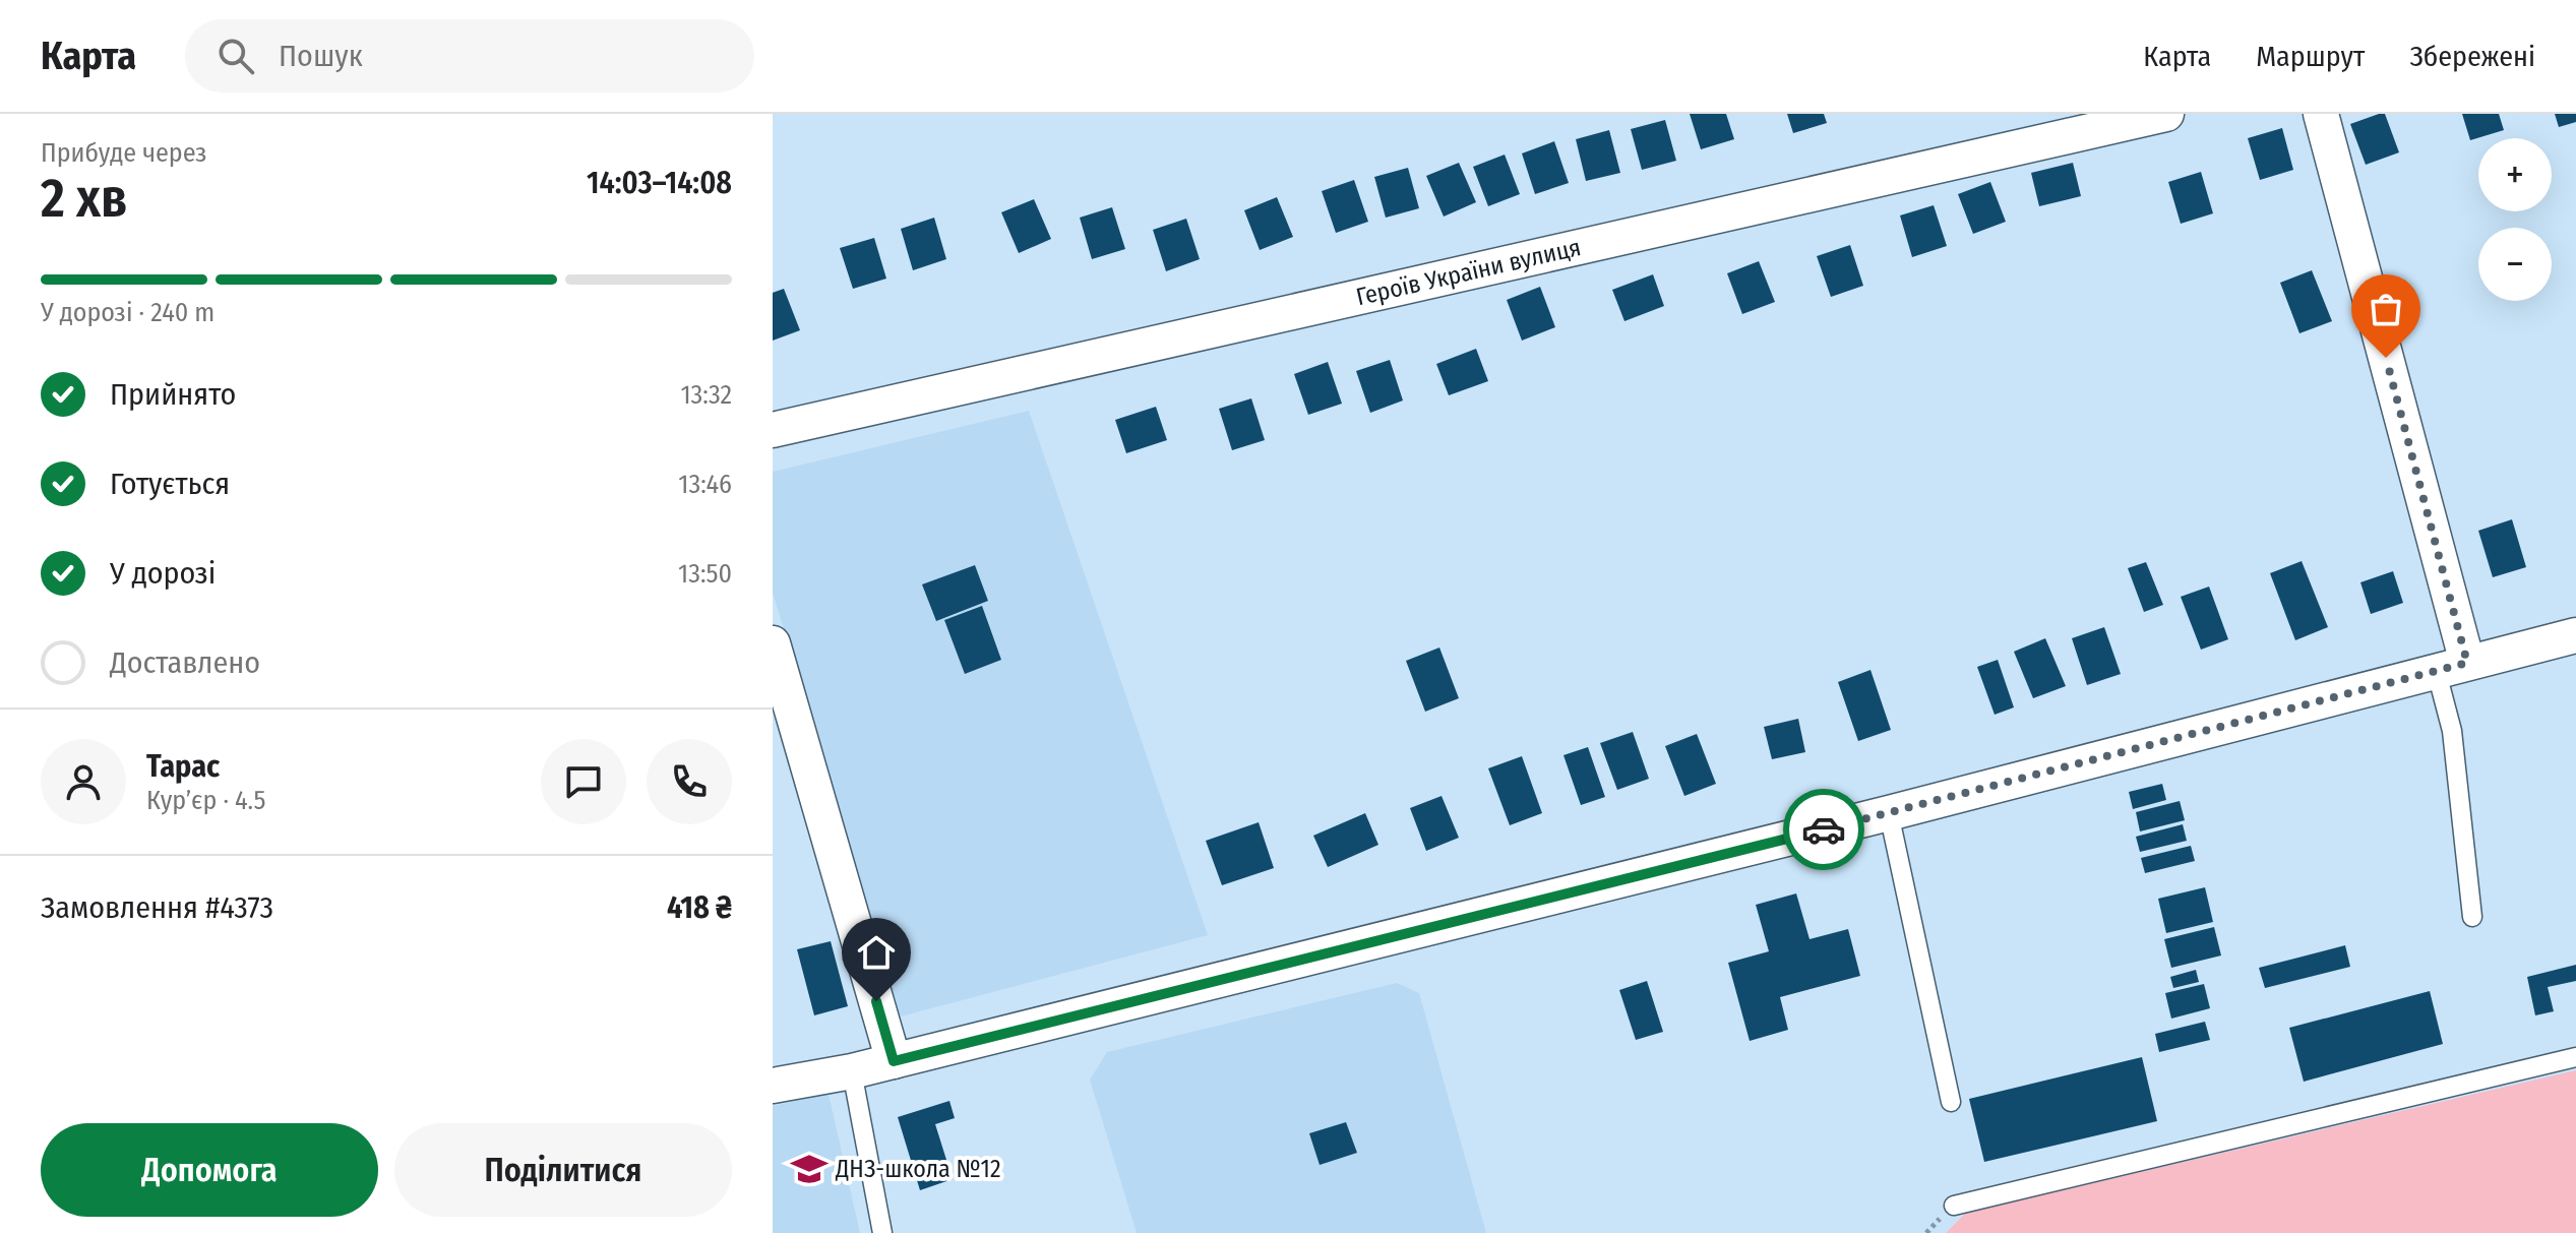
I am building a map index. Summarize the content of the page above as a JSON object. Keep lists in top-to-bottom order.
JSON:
{
  "streets": {
    "street": ["Героїв України вулиця"]
  },
  "places": {
    "school or university": ["ДНЗ-школа №12"]
  },
  "page": {
    "header": "Карта",
    "search": "Пошук",
    "nav": ["Карта", "Маршрут", "Збережені"],
    "heading": ["2 хв", "Прибуде через", "14:03–14:08"],
    "panel": [
      "Тарас",
      "Кур’єр · 4.5",
      "Замовлення #4373",
      "418 ₴"
    ],
    "map_buttons": ["+", "−"],
    "bar": "У дорозі · 240 m",
    "list": [
      ["Прийнято", "13:32"],
      ["Готується", "13:46"],
      ["У дорозі", "13:50"],
      "Доставлено"
    ],
    "buttons": ["Допомога", "Поділитися"]
  }
}
